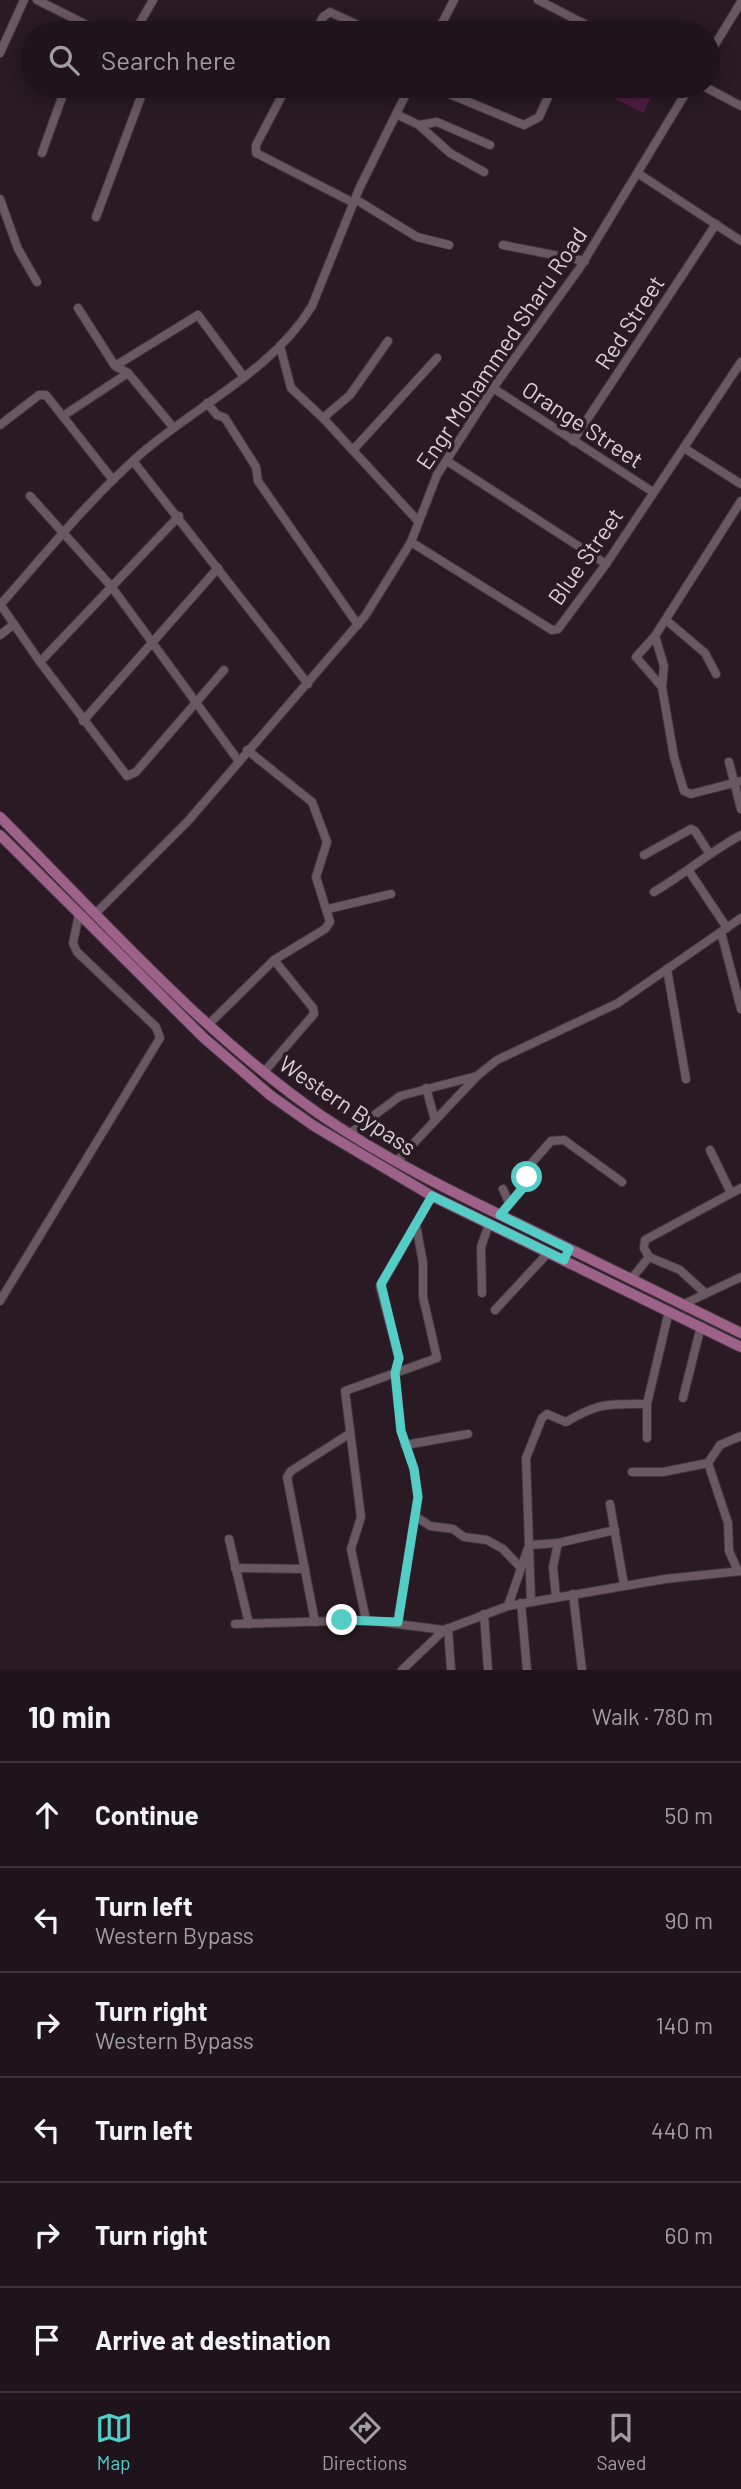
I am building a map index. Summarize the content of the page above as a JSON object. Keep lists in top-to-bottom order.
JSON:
{
  "streets": {
    "main road": ["Western Bypass"],
    "street": [
      "Red Street",
      "Engr Mohammed Sharu Road",
      "Orange Street",
      "Blue Street"
    ]
  },
  "crossings": [
    ["Red Street", "Orange Street"],
    ["Engr Mohammed Sharu Road", "Orange Street"],
    ["Engr Mohammed Sharu Road", "Blue Street"],
    ["Engr Mohammed Sharu Road", "Western Bypass"],
    ["Orange Street", "Blue Street"]
  ],
  "page": {
    "search": "Search here",
    "heading": ["10 min", "Walk · 780 m"],
    "list": [
      ["Continue", "50 m"],
      ["Turn left", "Western Bypass", "90 m"],
      ["Turn right", "Western Bypass", "140 m"],
      ["Turn left", "440 m"],
      ["Turn right", "60 m"],
      "Arrive at destination"
    ],
    "nav": ["Map", "Directions", "Saved"]
  }
}
